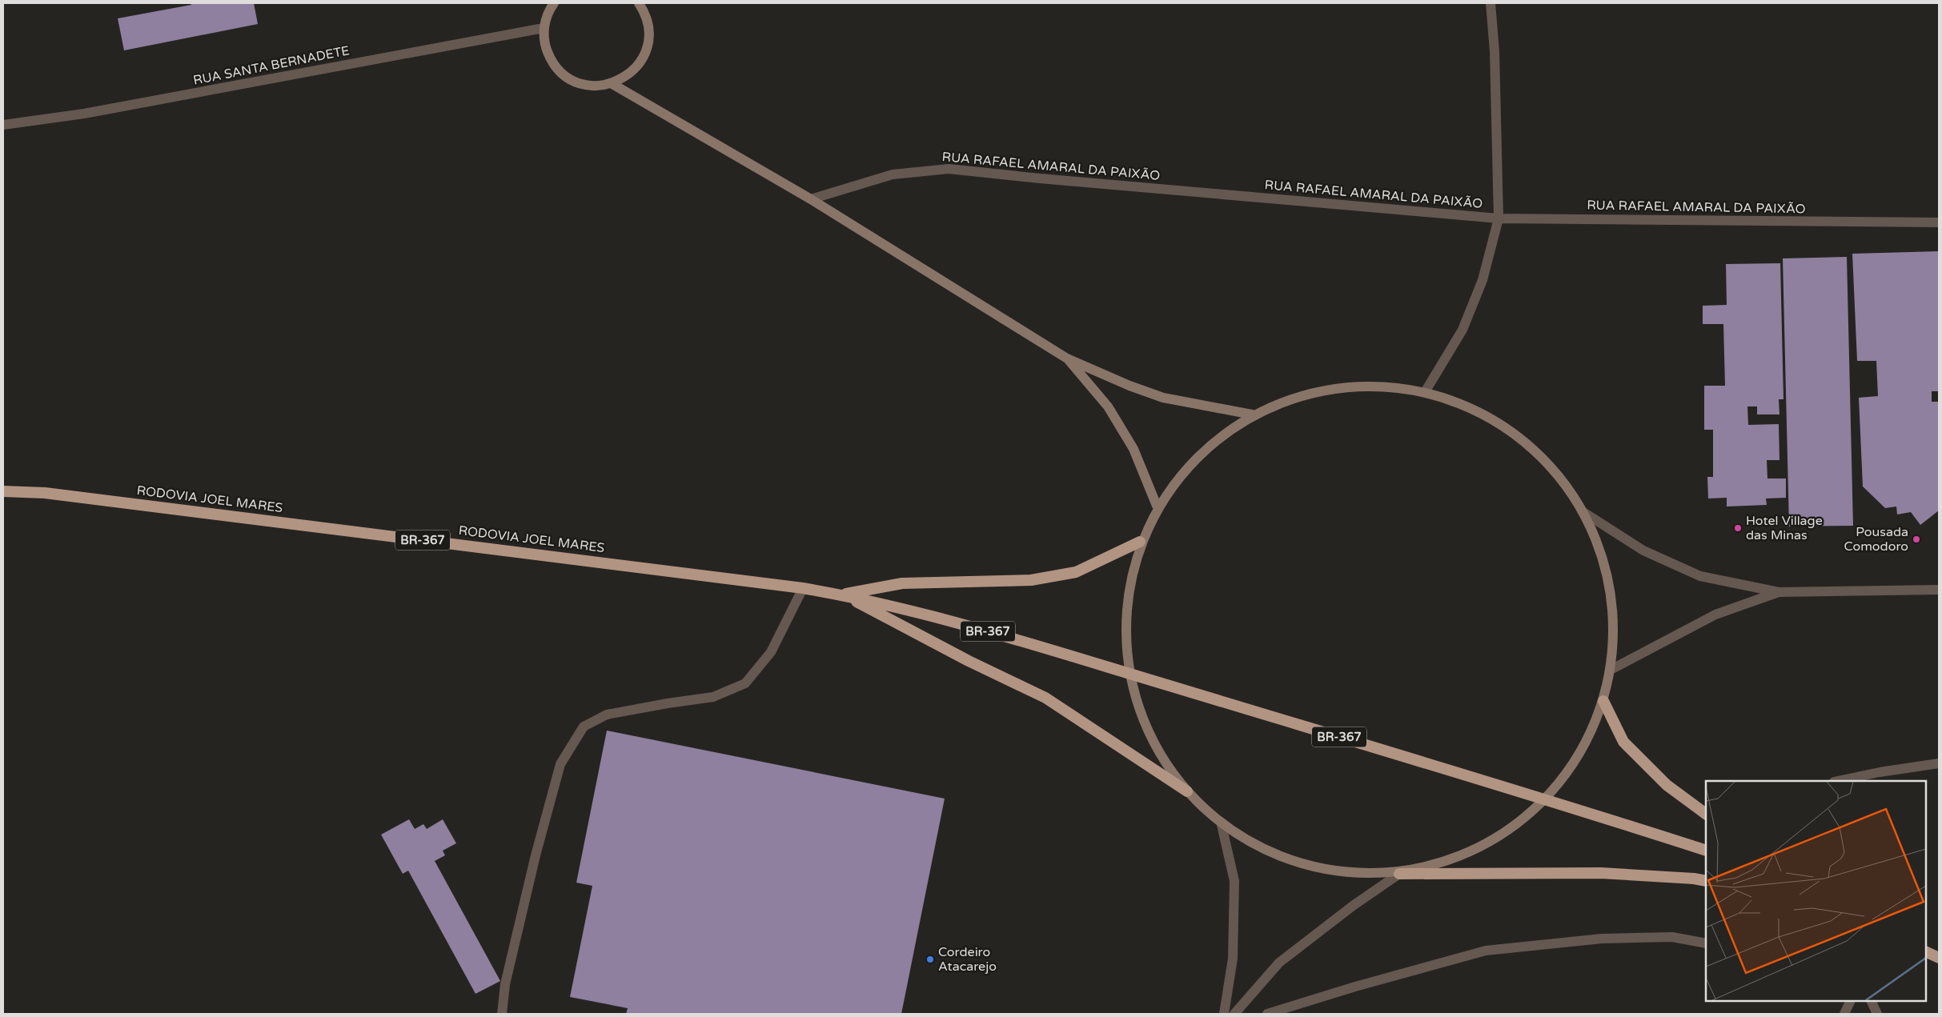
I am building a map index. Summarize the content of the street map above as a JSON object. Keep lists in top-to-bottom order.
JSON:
{
  "streets": {
    "highway": ["RODOVIA JOEL MARES", "BR-367"],
    "street": ["RUA SANTA BERNADETE", "RUA RAFAEL AMARAL DA PAIXÃO"]
  },
  "crossings": [
    ["RODOVIA JOEL MARES", "BR-367"]
  ],
  "places": ["Hotel Village das Minas", "Pousada Comodoro", "Cordeiro Atacarejo"]
}
